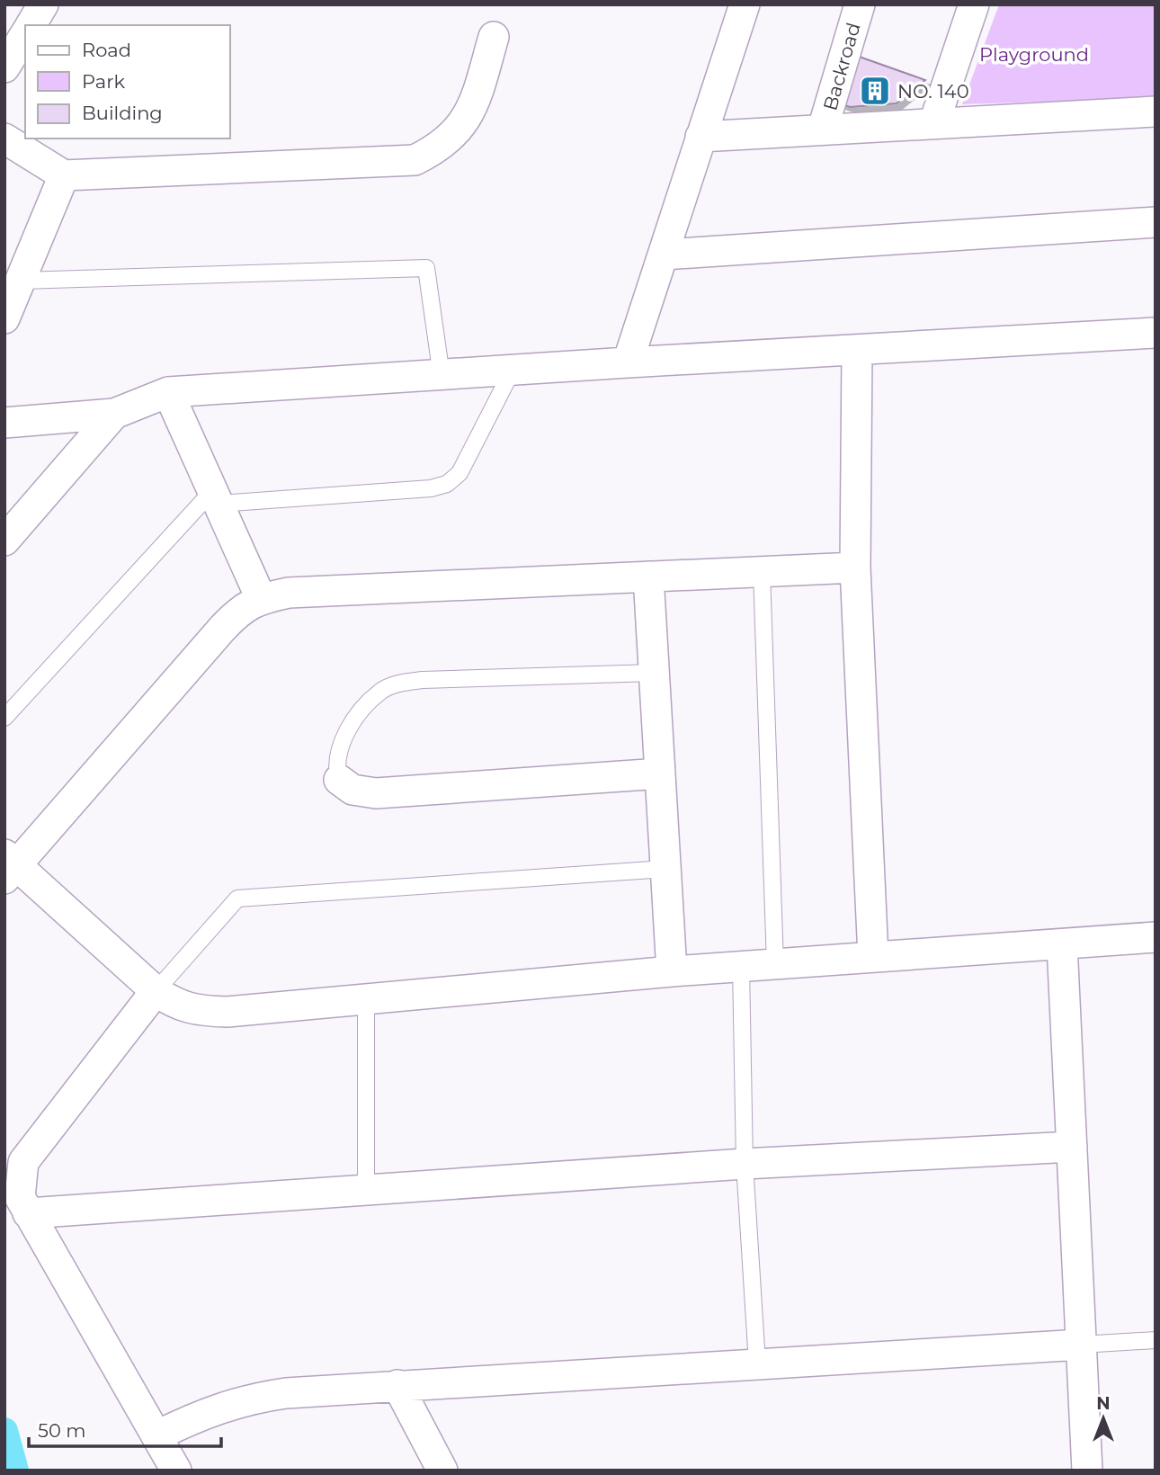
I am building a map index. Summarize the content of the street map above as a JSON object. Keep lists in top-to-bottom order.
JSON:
{
  "streets": {
    "street": ["Backroad"]
  },
  "parks": ["Playground"],
  "places": {
    "building": ["NO. 140"]
  },
  "legend": ["Road", "Park", "Building"],
  "scale_bar": "50 m",
  "north": "top"
}
